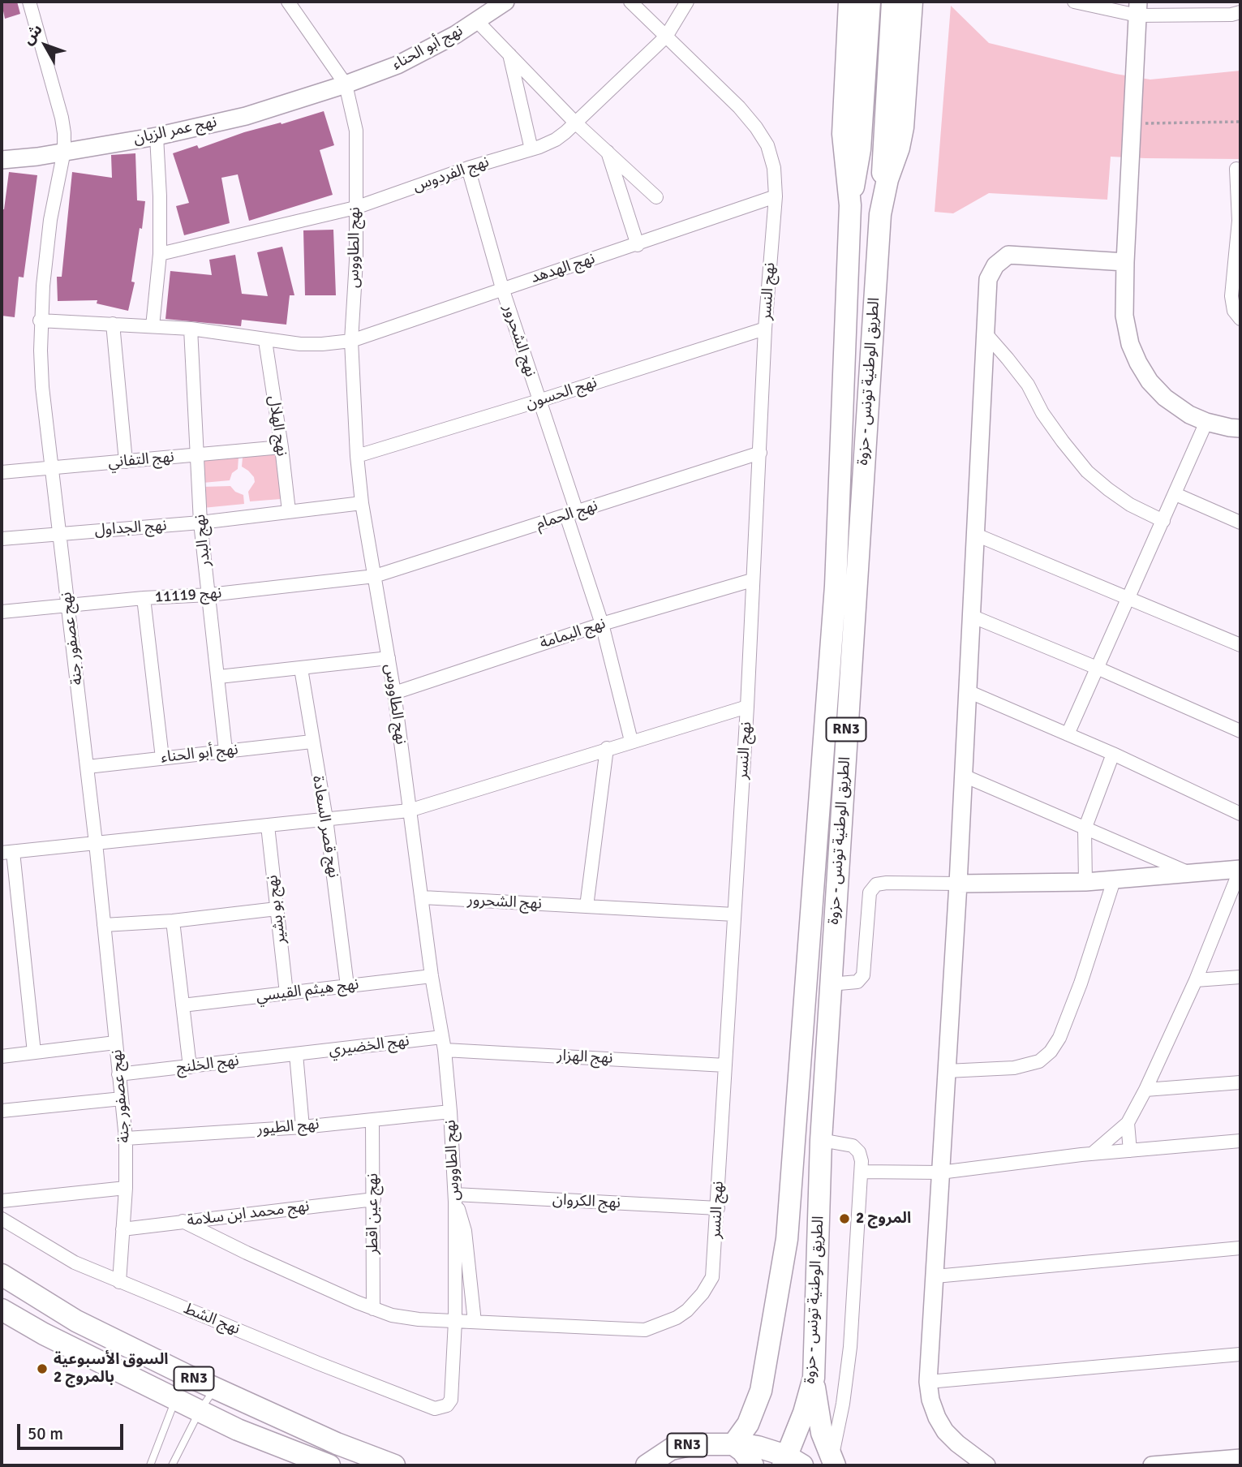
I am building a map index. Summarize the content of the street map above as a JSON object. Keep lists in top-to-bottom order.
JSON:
{
  "streets": {
    "highway": ["الطريق الوطنية تونس - حزوة", "RN3"],
    "street": [
      "نهج أبو الحناء",
      "نهج عمر الزيان",
      "نهج الفردوس",
      "نهج الطاووس",
      "نهج الهدهد",
      "نهج النسر",
      "نهج الشحرور",
      "نهج الحسون",
      "نهج الهلال",
      "نهج التفاني",
      "نهج الحمام",
      "نهج الجداول",
      "نهج البدر",
      "نهج 11119",
      "نهج اليمامة",
      "نهج عصفور جنة",
      "نهج قصر السعادة",
      "نهج بو بشير",
      "نهج هيثم القيسي",
      "نهج الخضيري",
      "نهج الهزار",
      "نهج الخلنج",
      "نهج الطيور",
      "نهج الكروان",
      "نهج محمد ابن سلامة",
      "نهج عين اقطر",
      "نهج الشط"
    ]
  },
  "crossings": [
    ["نهج أبو الحناء", "نهج عمر الزيان"],
    ["نهج أبو الحناء", "نهج الطاووس"],
    ["نهج أبو الحناء", "نهج البدر"],
    ["نهج أبو الحناء", "نهج عصفور جنة"],
    ["نهج أبو الحناء", "نهج قصر السعادة"],
    ["نهج عمر الزيان", "نهج الطاووس"],
    ["نهج عمر الزيان", "نهج عصفور جنة"],
    ["نهج الفردوس", "نهج الطاووس"],
    ["نهج الفردوس", "نهج النسر"],
    ["نهج الفردوس", "نهج الشحرور"],
    ["نهج الطاووس", "نهج الهدهد"],
    ["نهج الطاووس", "نهج النسر"],
    ["نهج الطاووس", "نهج الشحرور"],
    ["نهج الطاووس", "نهج الحسون"],
    ["نهج الطاووس", "نهج الحمام"],
    ["نهج الطاووس", "نهج الجداول"],
    ["نهج الطاووس", "نهج 11119"],
    ["نهج الطاووس", "نهج اليمامة"],
    ["نهج الطاووس", "نهج هيثم القيسي"],
    ["نهج الطاووس", "نهج الخضيري"],
    ["نهج الطاووس", "نهج الهزار"],
    ["نهج الطاووس", "نهج الطيور"],
    ["نهج الطاووس", "نهج الكروان"],
    ["نهج الطاووس", "نهج الشط"],
    ["نهج الهدهد", "نهج النسر"],
    ["نهج الهدهد", "نهج الشحرور"],
    ["نهج الهدهد", "نهج الهلال"],
    ["نهج الهدهد", "نهج البدر"],
    ["نهج الهدهد", "نهج عصفور جنة"],
    ["نهج النسر", "نهج الشحرور"],
    ["نهج النسر", "نهج الحسون"],
    ["نهج النسر", "نهج الحمام"],
    ["نهج النسر", "نهج اليمامة"],
    ["نهج النسر", "نهج الهزار"],
    ["نهج النسر", "نهج الكروان"],
    ["نهج النسر", "نهج محمد ابن سلامة"],
    ["نهج النسر", "نهج عين اقطر"],
    ["نهج الشحرور", "نهج الحسون"],
    ["نهج الشحرور", "نهج الحمام"],
    ["نهج الشحرور", "نهج اليمامة"],
    ["الطريق الوطنية تونس - حزوة", "RN3"],
    ["نهج الهلال", "نهج التفاني"],
    ["نهج الهلال", "نهج الجداول"],
    ["نهج التفاني", "نهج البدر"],
    ["نهج التفاني", "نهج عصفور جنة"],
    ["نهج الحمام", "نهج 11119"],
    ["نهج الجداول", "نهج البدر"],
    ["نهج الجداول", "نهج عصفور جنة"],
    ["نهج البدر", "نهج 11119"],
    ["نهج 11119", "نهج عصفور جنة"],
    ["نهج عصفور جنة", "نهج الخلنج"],
    ["نهج عصفور جنة", "نهج الطيور"],
    ["نهج عصفور جنة", "نهج محمد ابن سلامة"],
    ["نهج عصفور جنة", "نهج الشط"],
    ["نهج قصر السعادة", "نهج هيثم القيسي"],
    ["نهج بو بشير", "نهج هيثم القيسي"],
    ["نهج الخضيري", "نهج الهزار"],
    ["نهج الخضيري", "نهج الخلنج"],
    ["نهج الطيور", "نهج عين اقطر"],
    ["نهج محمد ابن سلامة", "نهج عين اقطر"]
  ],
  "places": ["المروج 2", "السوق الأسبوعية بالمروج 2"],
  "scale_bar": "50 m",
  "north": "top left"
}
